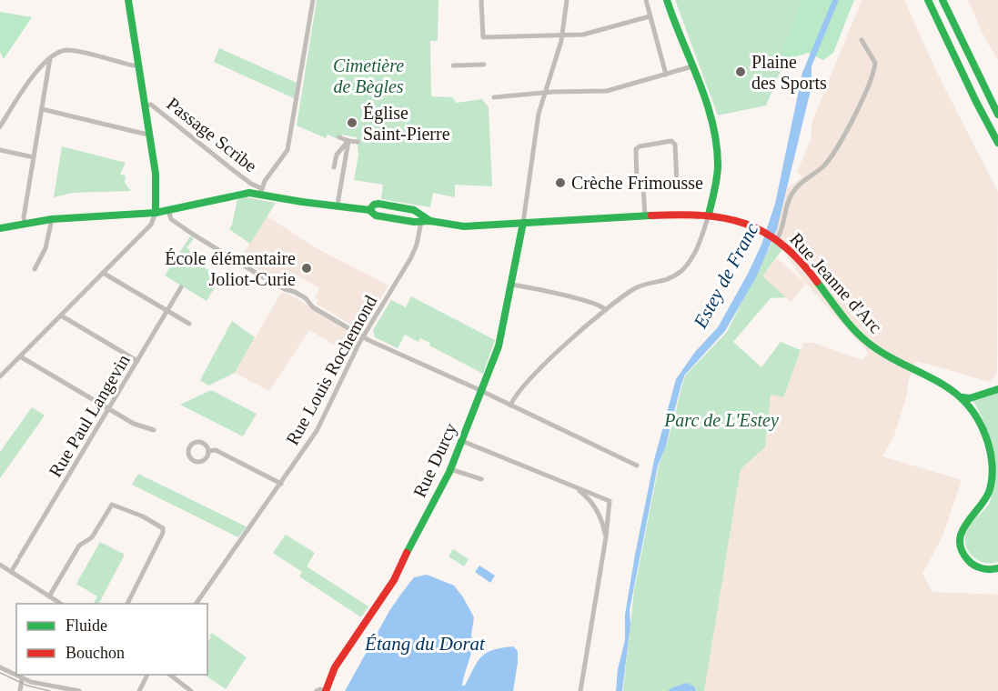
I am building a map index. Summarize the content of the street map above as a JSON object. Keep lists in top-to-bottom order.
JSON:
{
  "streets": {
    "main road": ["Rue Jeanne d'Arc", "Rue Durcy"],
    "street": ["Passage Scribe", "Rue Louis Rochemond", "Rue Paul Langevin"]
  },
  "crossings": [
    ["Passage Scribe", "Rue Jeanne d'Arc"],
    ["Rue Jeanne d'Arc", "Rue Louis Rochemond"],
    ["Rue Jeanne d'Arc", "Rue Durcy"]
  ],
  "water": ["Estey de Franc", "Étang du Dorat"],
  "parks": ["Cimetière de Bègles", "Parc de L'Estey"],
  "places": [
    "Plaine des Sports",
    "Église Saint-Pierre",
    "Crèche Frimousse",
    "École élémentaire Joliot-Curie"
  ],
  "legend": ["Fluide", "Bouchon"]
}
